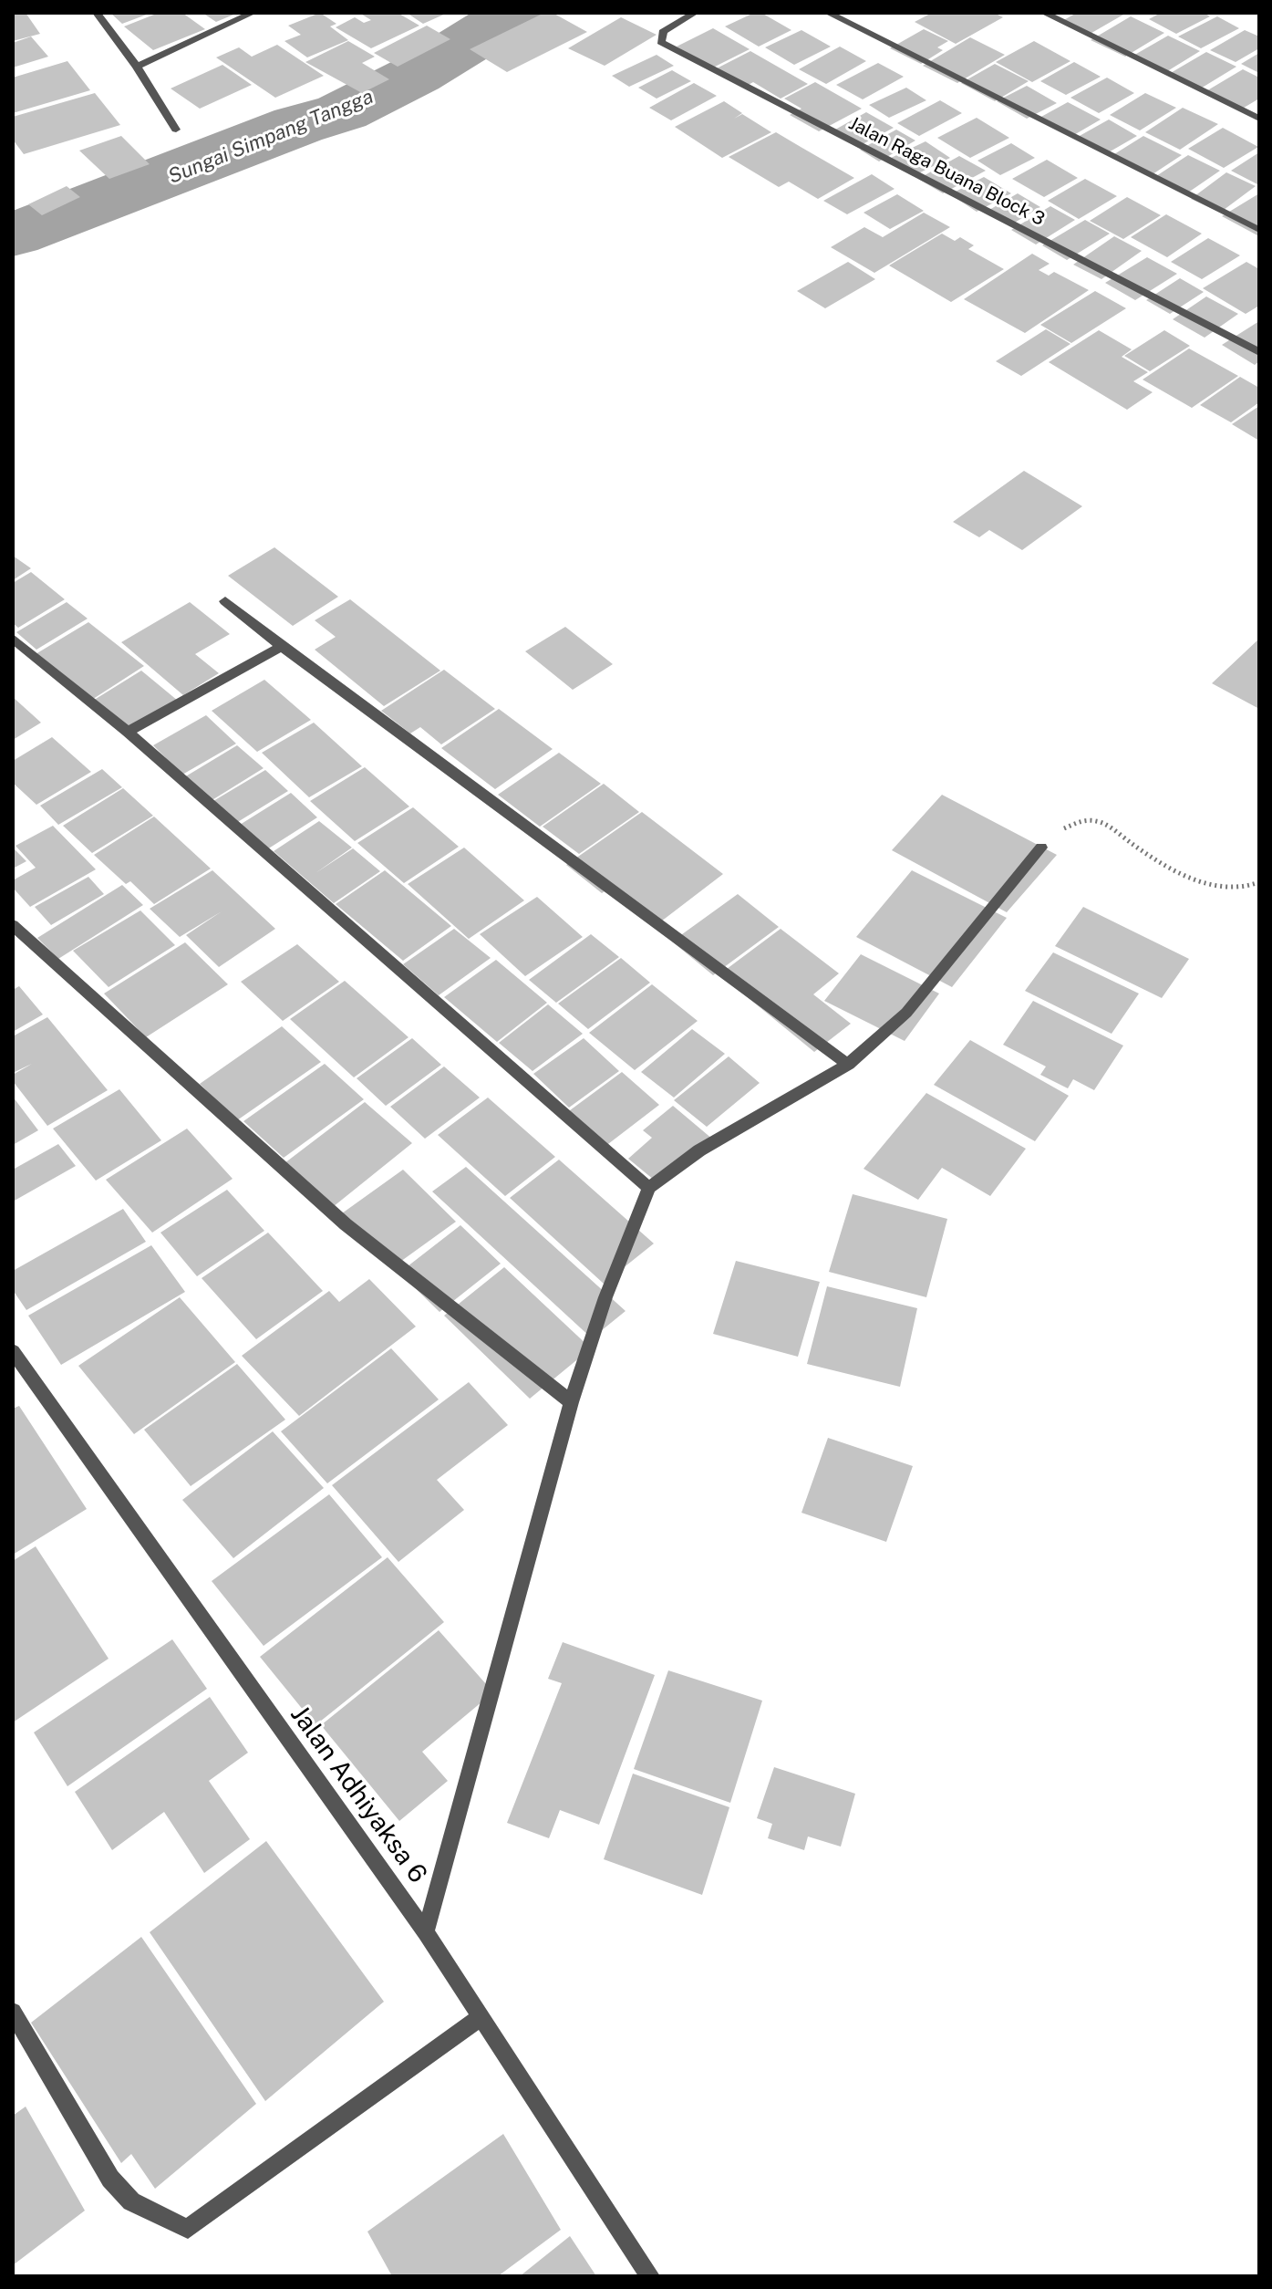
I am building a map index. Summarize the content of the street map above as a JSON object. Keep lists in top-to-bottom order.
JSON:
{
  "streets": {
    "street": ["Jalan Raga Buana Block 3", "Jalan Adhiyaksa 6"]
  },
  "water": ["Sungai Simpang Tangga"]
}
